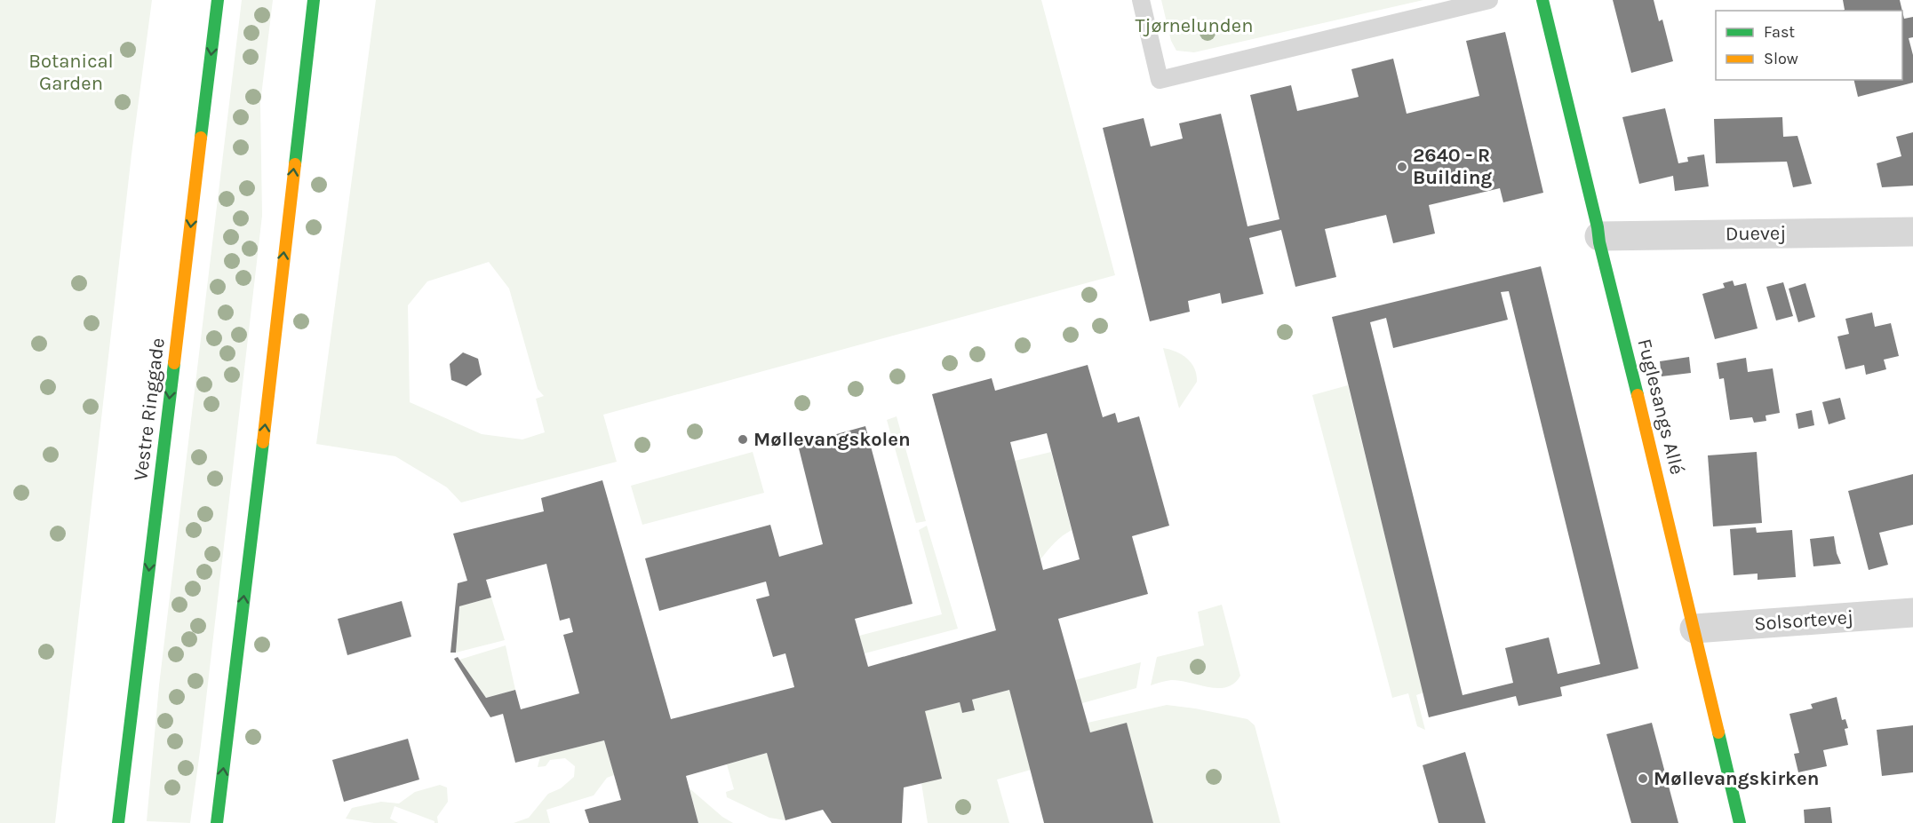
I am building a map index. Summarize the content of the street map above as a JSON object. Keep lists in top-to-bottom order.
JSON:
{
  "streets": {
    "main road": ["Fuglesangs Allé", "Vestre Ringgade"],
    "street": ["Duevej", "Solsortevej"]
  },
  "crossings": [
    ["Duevej", "Fuglesangs Allé"],
    ["Fuglesangs Allé", "Solsortevej"]
  ],
  "parks": ["Tjørnelunden", "Botanical Garden"],
  "places": ["2640 - R Building", "Møllevangskolen", "Møllevangskirken"],
  "legend": ["Fast", "Slow"]
}
